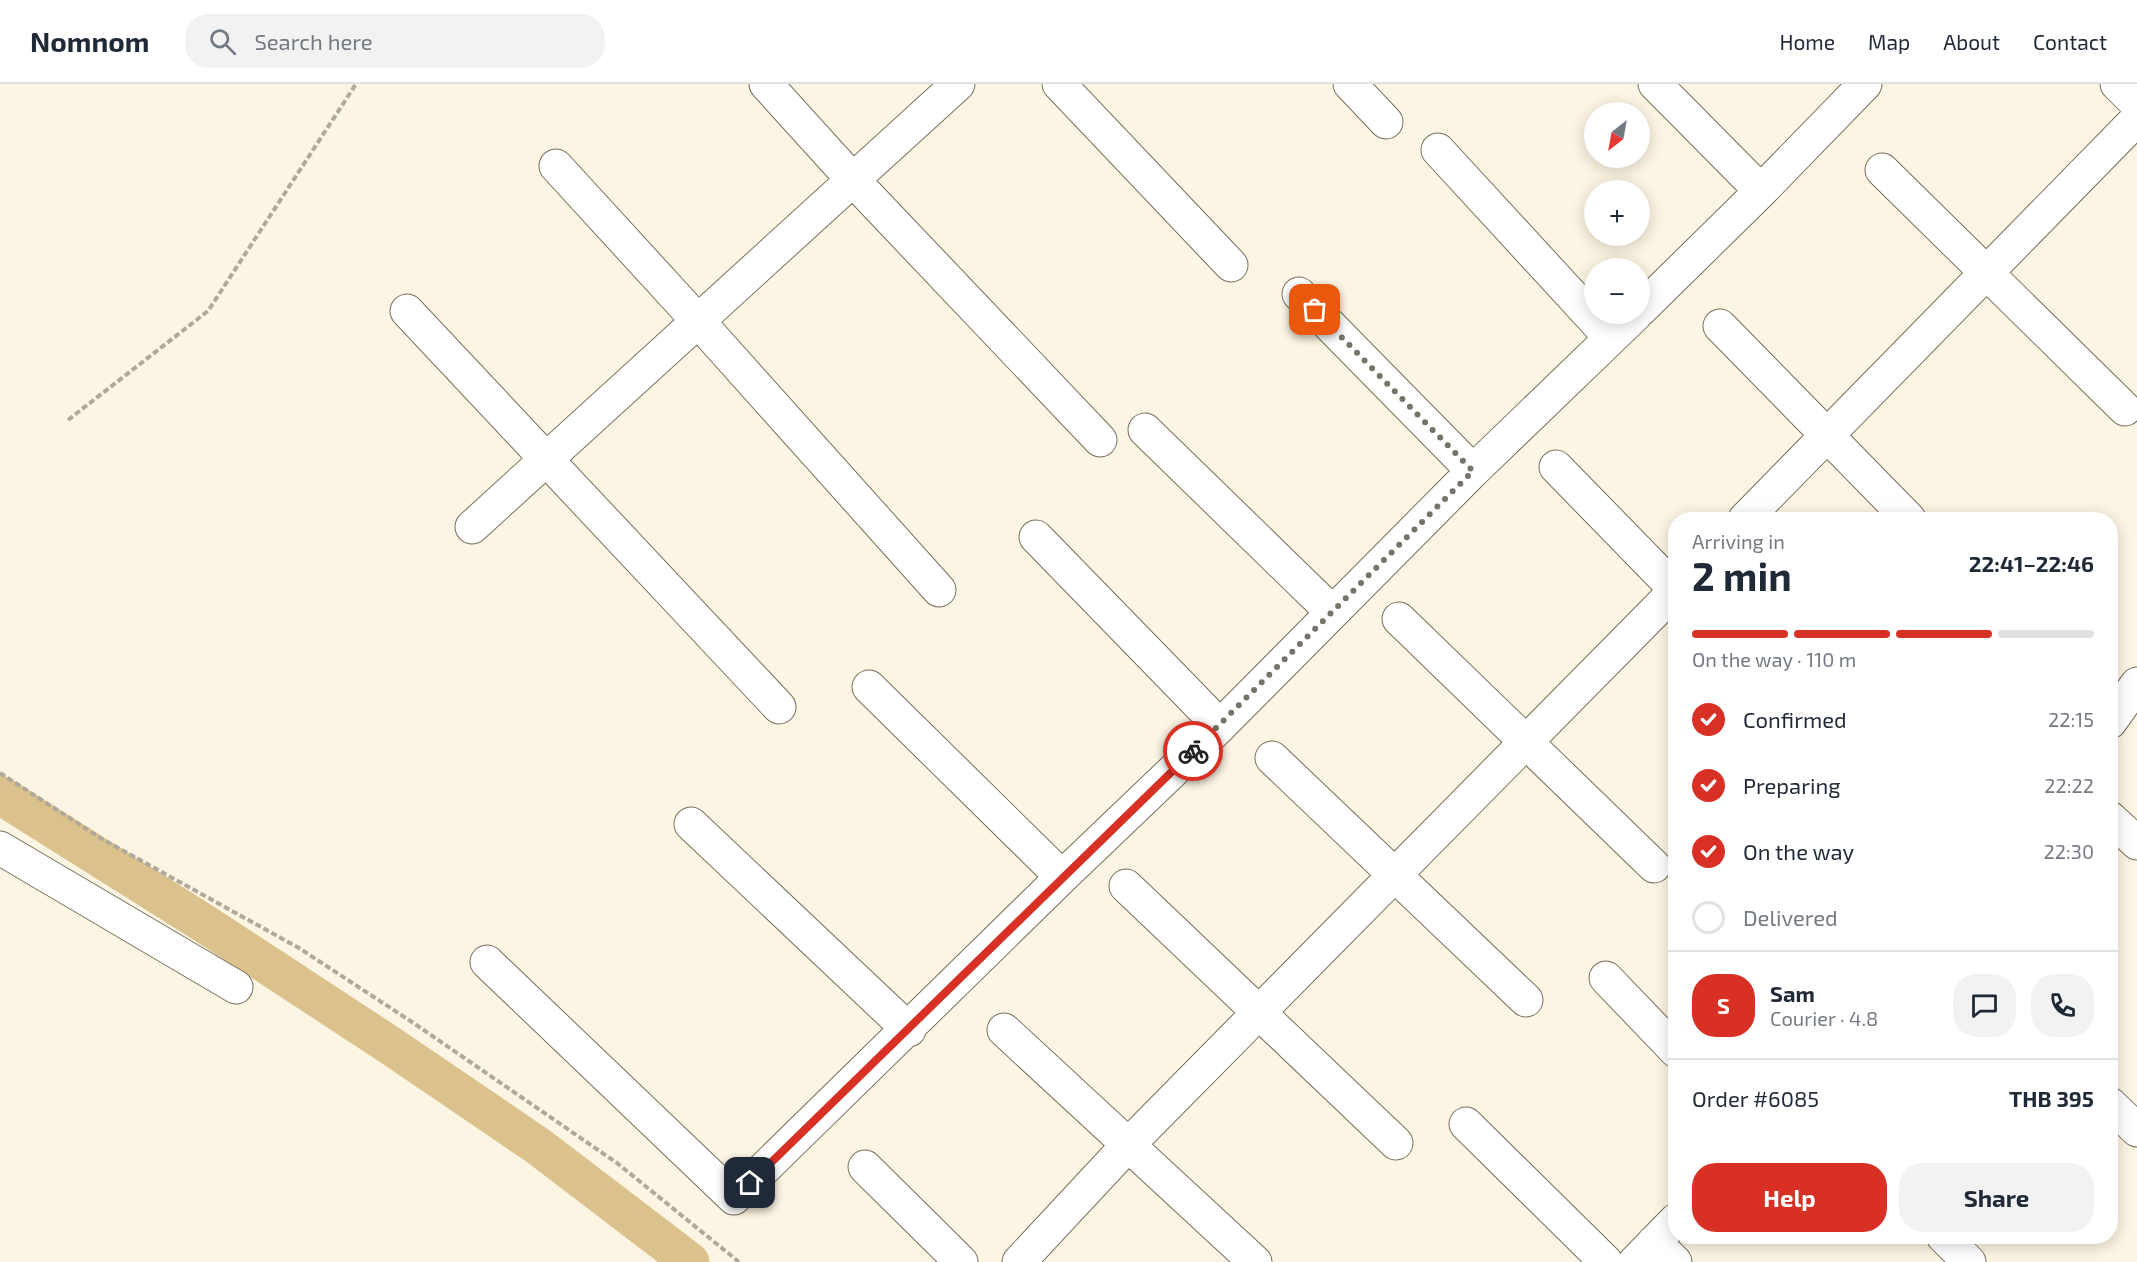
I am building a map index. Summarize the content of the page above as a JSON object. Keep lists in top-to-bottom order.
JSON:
{
  "north": "bottom left",
  "page": {
    "header": "Nomnom",
    "search": "Search here",
    "nav": [
      "Home",
      "Map",
      "About",
      "Contact"
    ],
    "map_buttons": ["+", "−"],
    "heading": ["2 min", "Arriving in", "22:41–22:46"],
    "panel": [
      "Sam",
      "Courier · 4.8",
      "Order #6085",
      "THB 395"
    ],
    "bar": "On the way · 110 m",
    "list": [
      ["Confirmed", "22:15"],
      ["Preparing", "22:22"],
      ["On the way", "22:30"],
      "Delivered"
    ],
    "round": "S",
    "buttons": ["Help", "Share"]
  }
}
